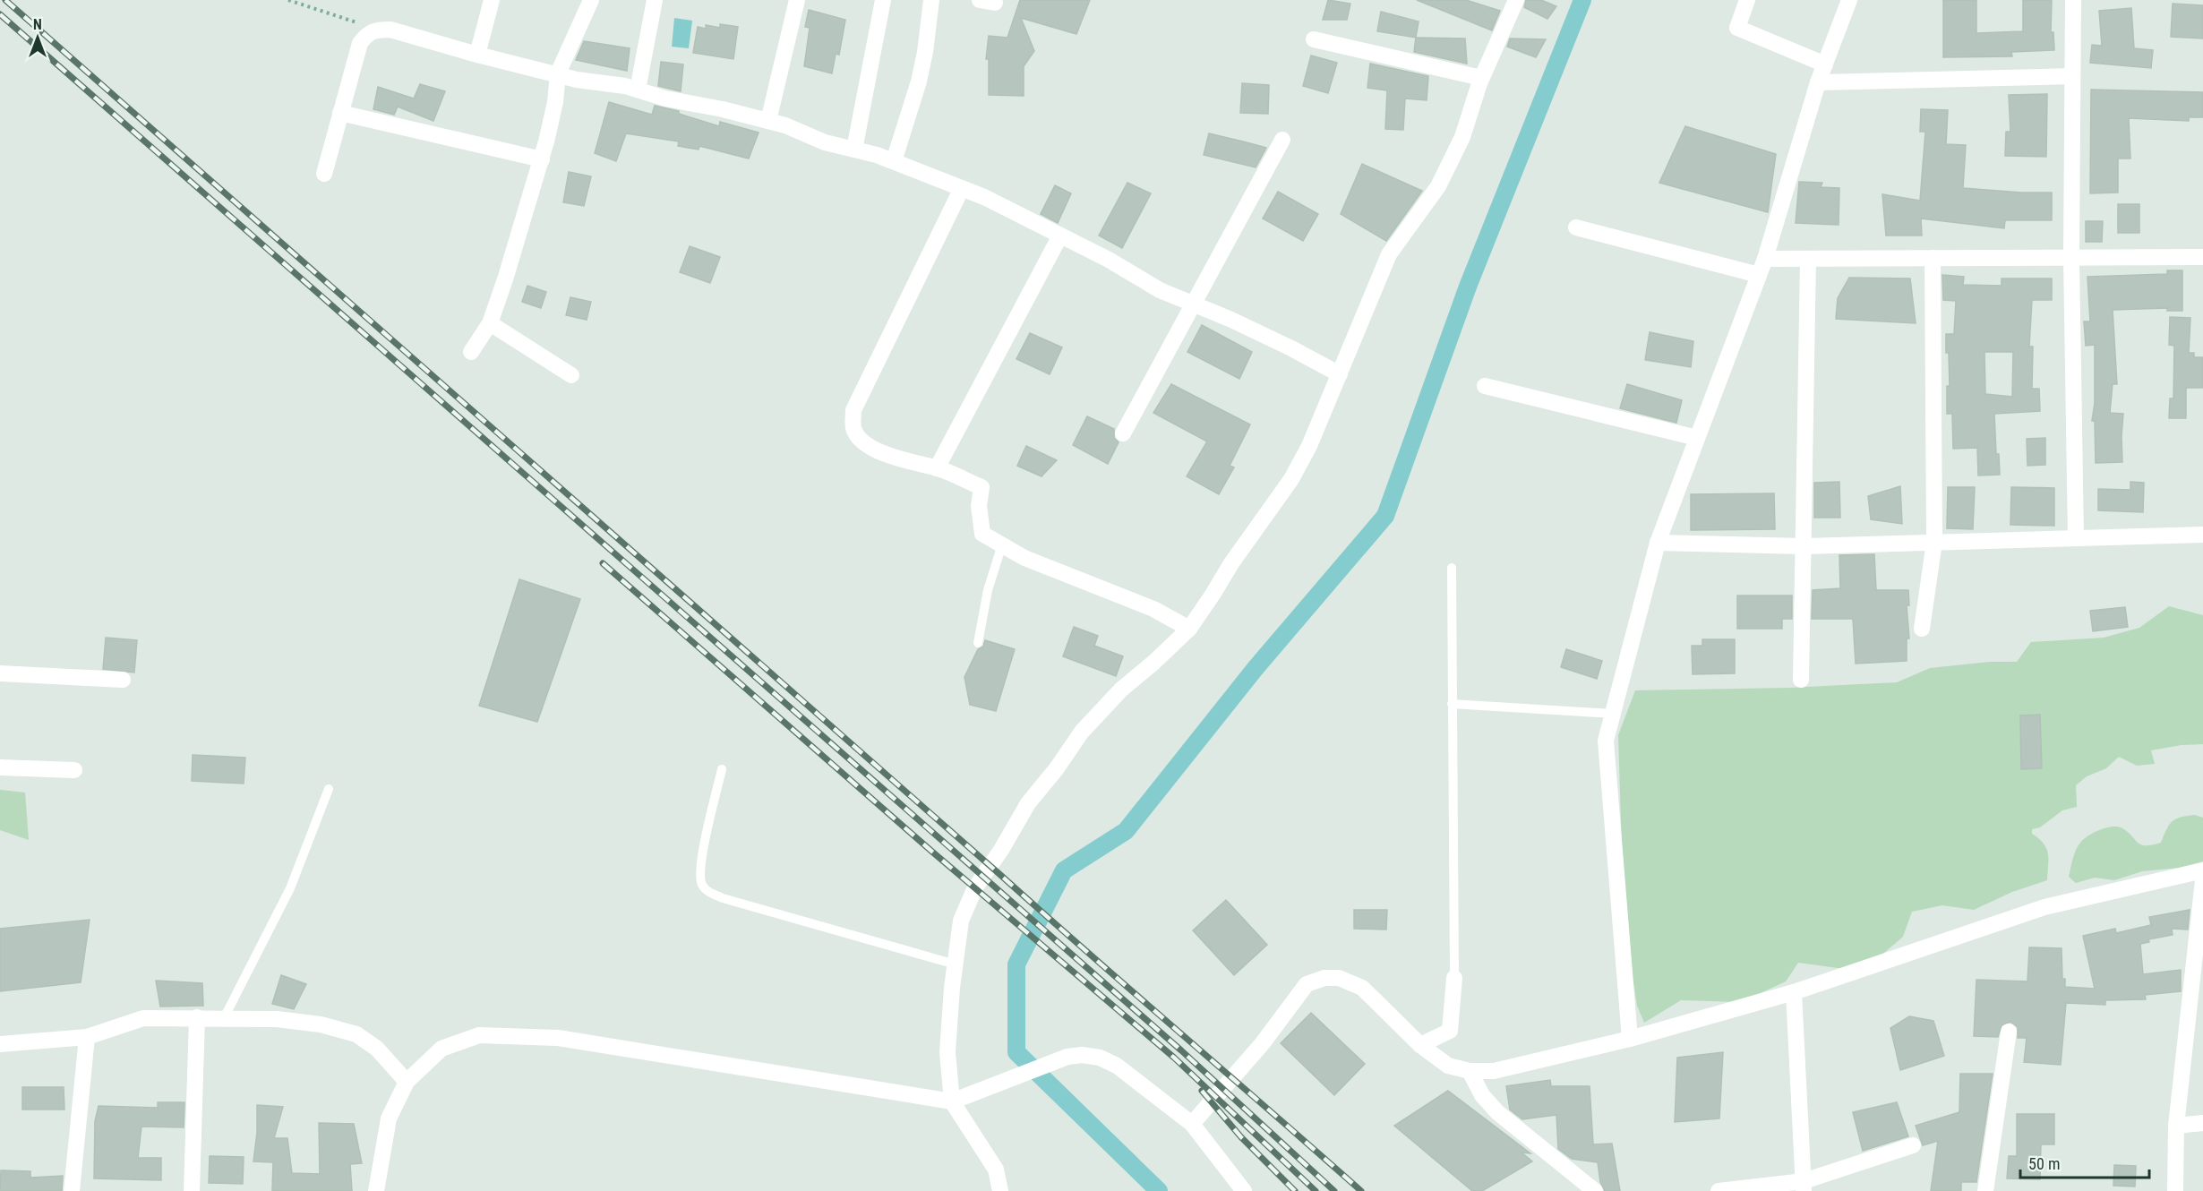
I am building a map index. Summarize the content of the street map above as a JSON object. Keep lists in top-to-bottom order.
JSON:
{
  "scale_bar": "50 m",
  "north": "top"
}
